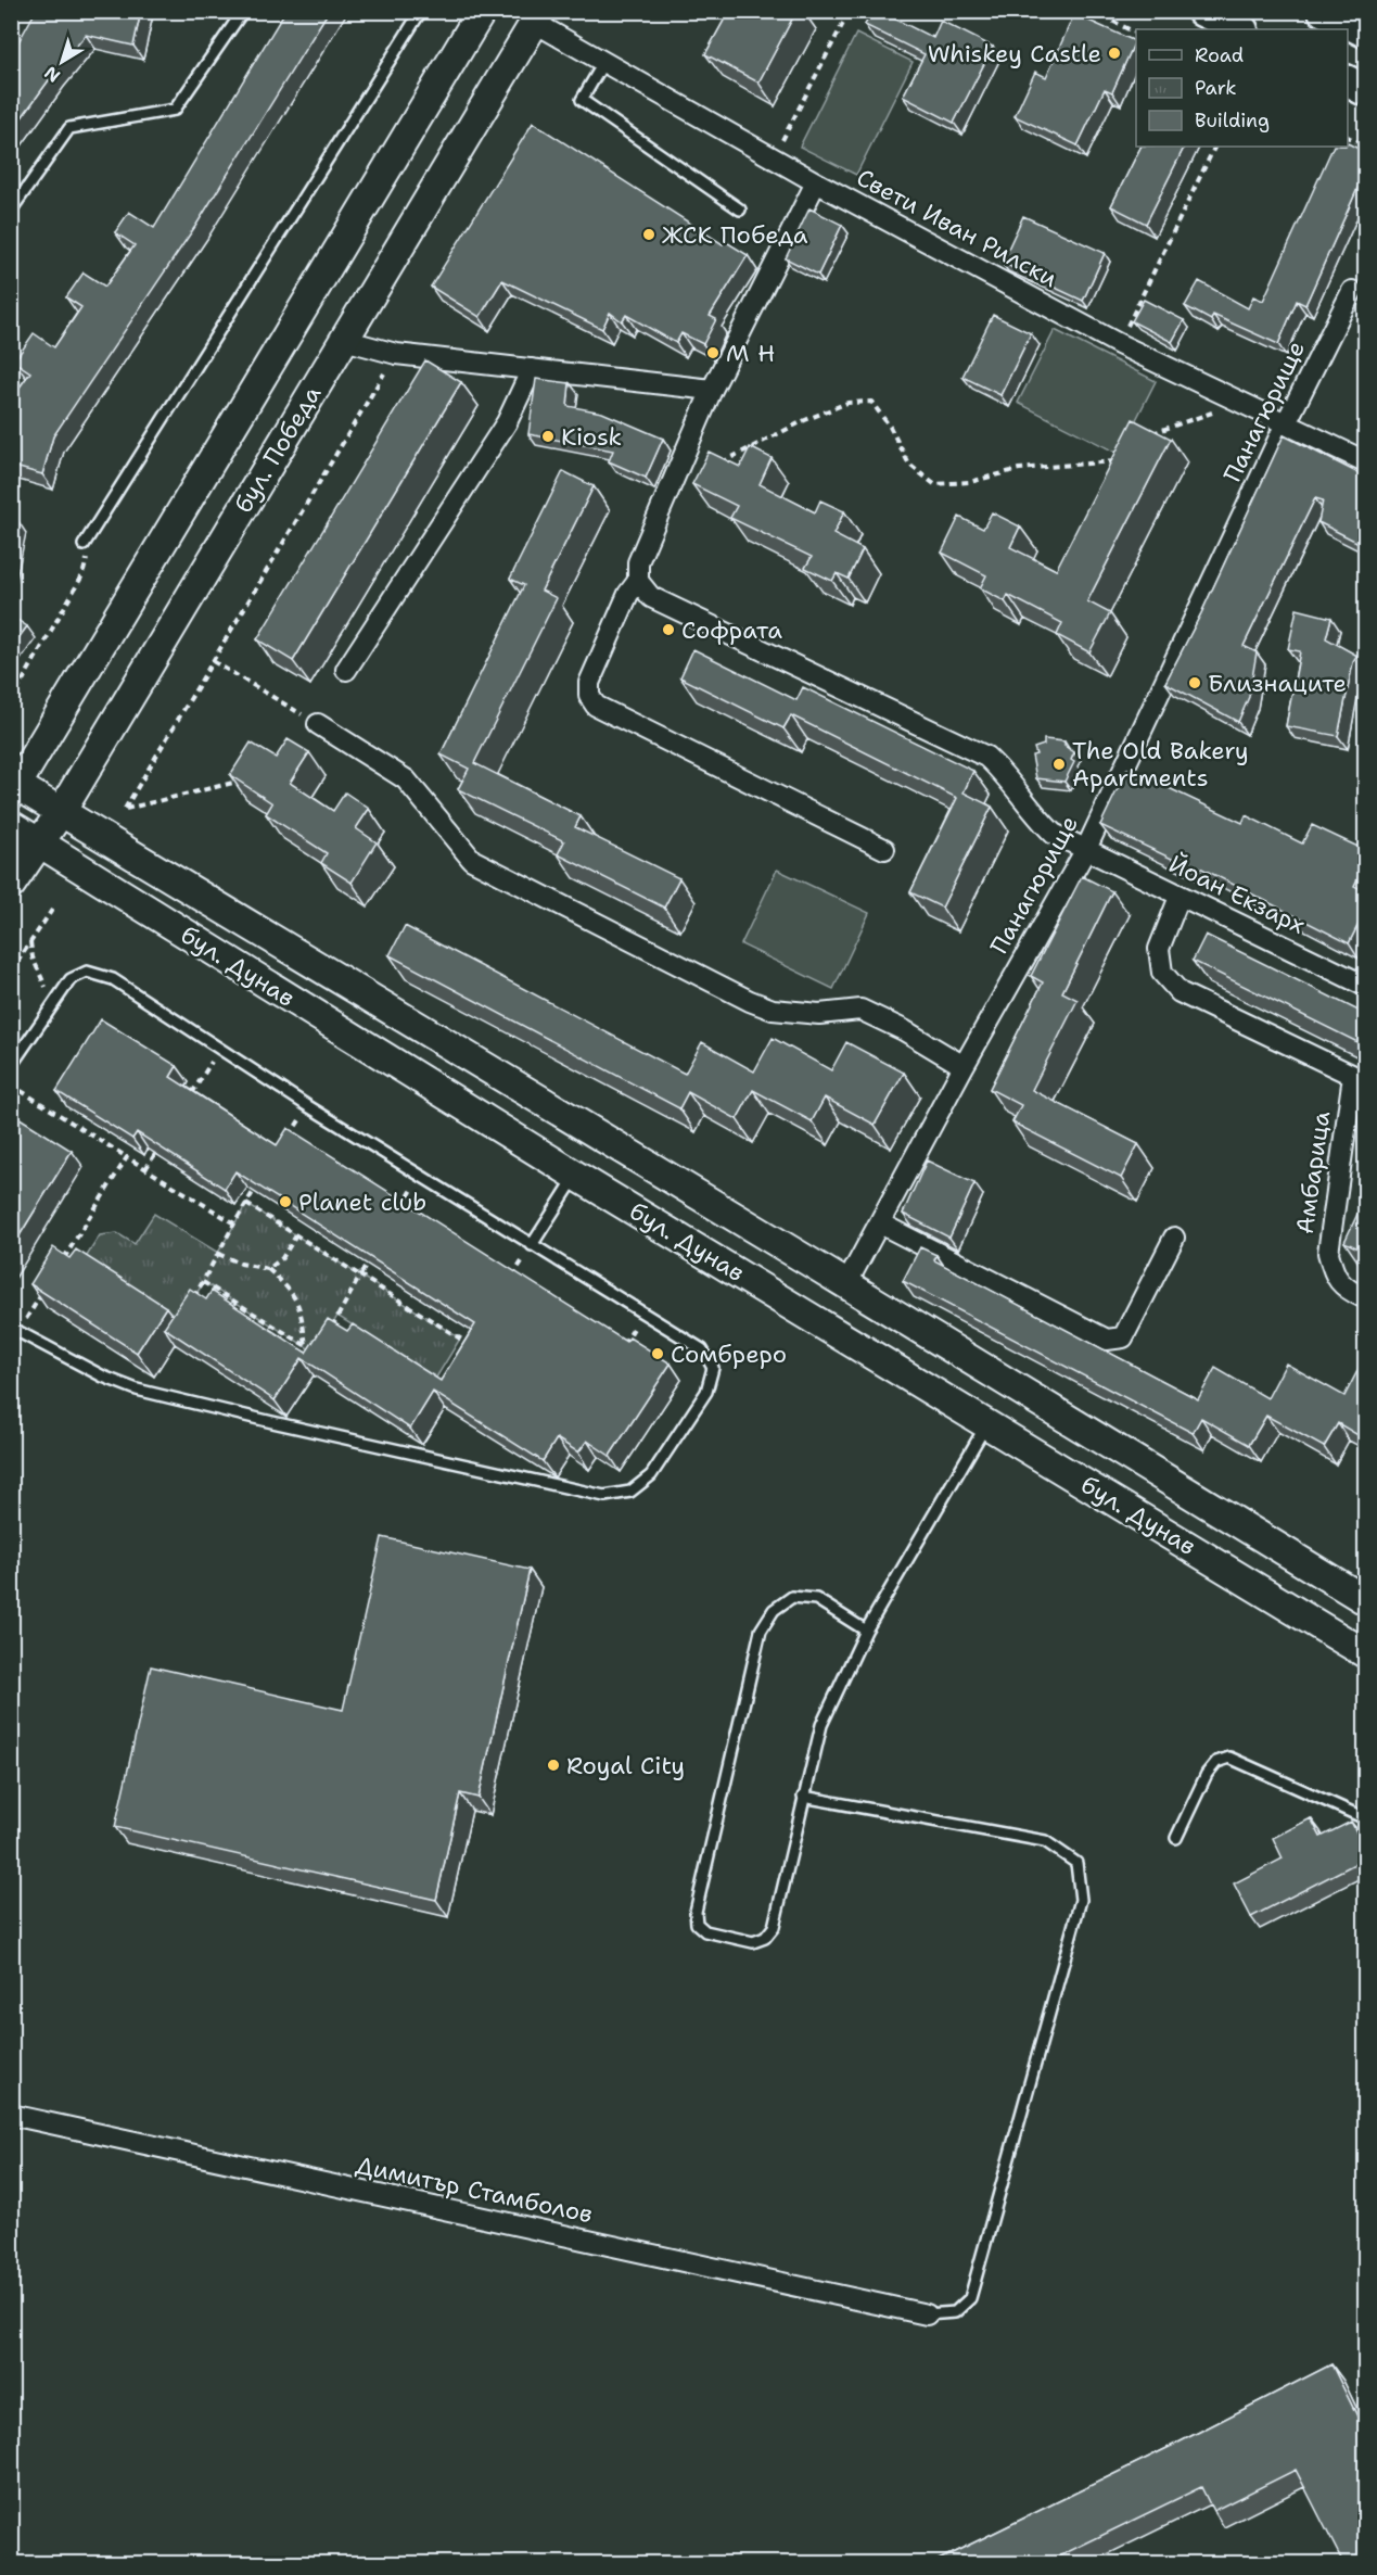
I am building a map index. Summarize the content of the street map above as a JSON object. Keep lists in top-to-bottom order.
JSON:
{
  "streets": {
    "main road": ["бул. Победа", "бул. Дунав"],
    "street": [
      "Свети Иван Рилски",
      "Панагюрище",
      "Йоан Екзарх",
      "Амбарица",
      "Димитър Стамболов"
    ]
  },
  "crossings": [
    ["Свети Иван Рилски", "Панагюрище"],
    ["Свети Иван Рилски", "бул. Победа"],
    ["Панагюрище", "Йоан Екзарх"],
    ["Панагюрище", "бул. Дунав"],
    ["бул. Победа", "бул. Дунав"]
  ],
  "places": [
    "Whiskey Castle",
    "ЖСК Победа",
    "М Н",
    "Kiosk",
    "Софрата",
    "Близнаците",
    "The Old Bakery Apartments",
    "Planet club",
    "Сомбреро",
    "Royal City"
  ],
  "legend": ["Road", "Park", "Building"],
  "north": "bottom left"
}
